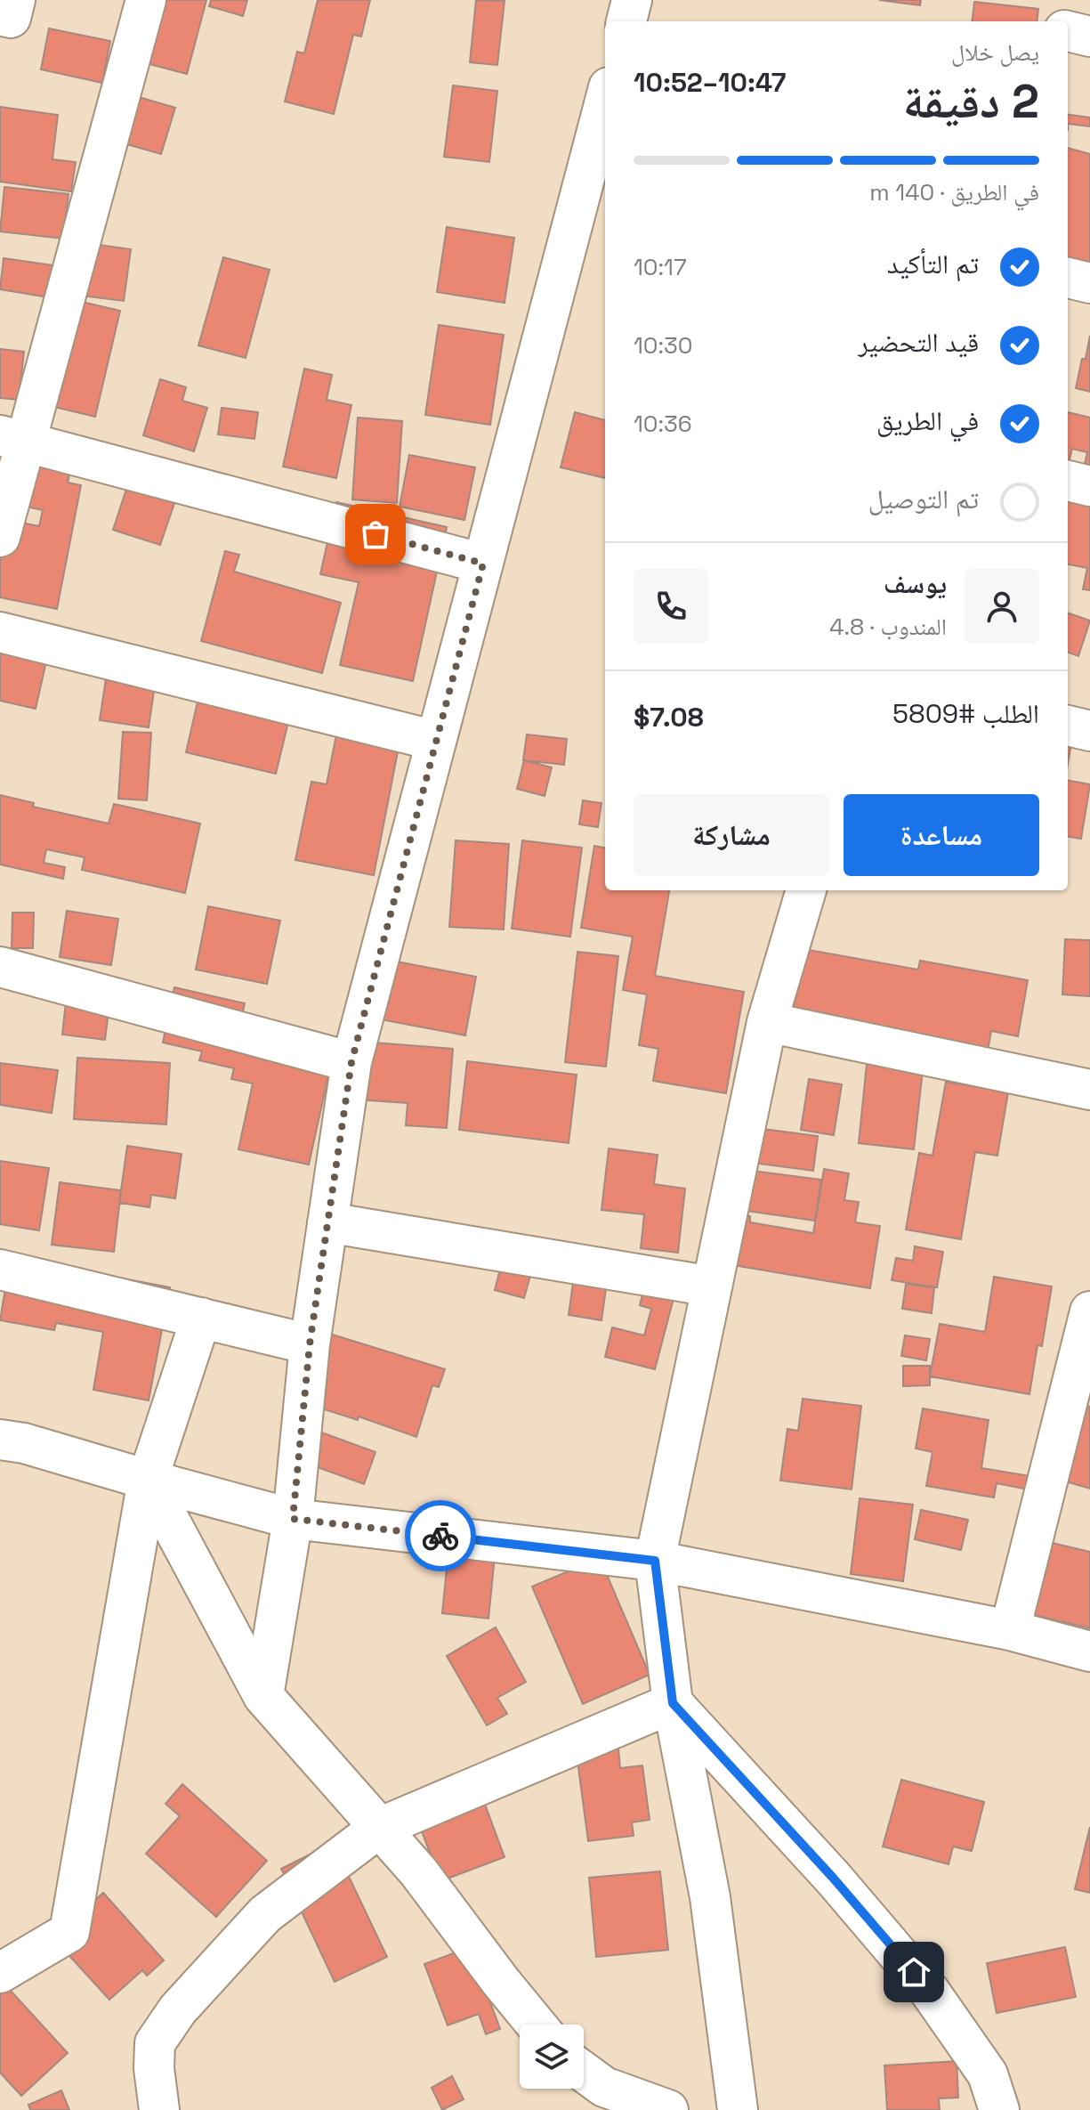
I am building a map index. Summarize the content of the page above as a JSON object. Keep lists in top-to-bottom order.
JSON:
{
  "page": {
    "heading": ["2 دقيقة", "يصل خلال", "10:47–10:52"],
    "panel": [
      "يوسف",
      "المندوب · 4.8",
      "الطلب #5809",
      "$7.08"
    ],
    "bar": "في الطريق · 140 m",
    "list": [
      ["تم التأكيد", "10:17"],
      ["قيد التحضير", "10:30"],
      ["في الطريق", "10:36"],
      "تم التوصيل"
    ],
    "buttons": ["مساعدة", "مشاركة"]
  }
}
